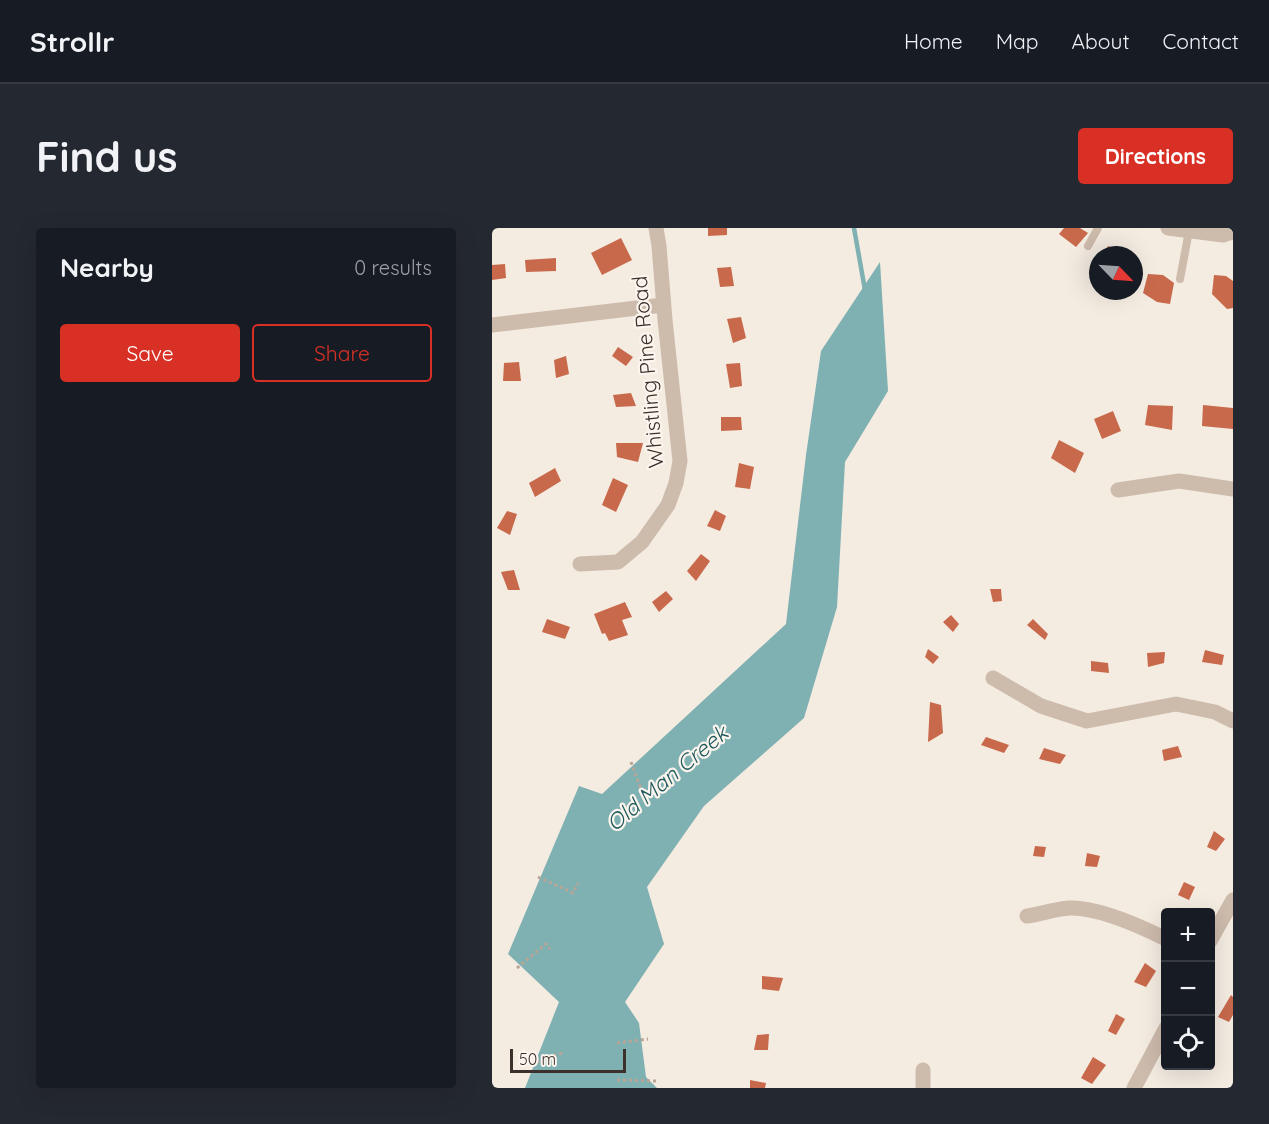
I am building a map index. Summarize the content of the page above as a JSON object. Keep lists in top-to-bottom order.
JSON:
{
  "streets": {
    "street": ["Whistling Pine Road"]
  },
  "water": ["Old Man Creek"],
  "scale_bar": "50 m",
  "north": "bottom right",
  "page": {
    "header": "Strollr",
    "nav": [
      "Home",
      "Map",
      "About",
      "Contact"
    ],
    "buttons": [
      "Directions",
      ["Save", "Share"]
    ],
    "title": "Find us",
    "heading": ["Nearby", "0 results"],
    "map_buttons": ["+", "−"],
    "scale": "50 m"
  }
}
